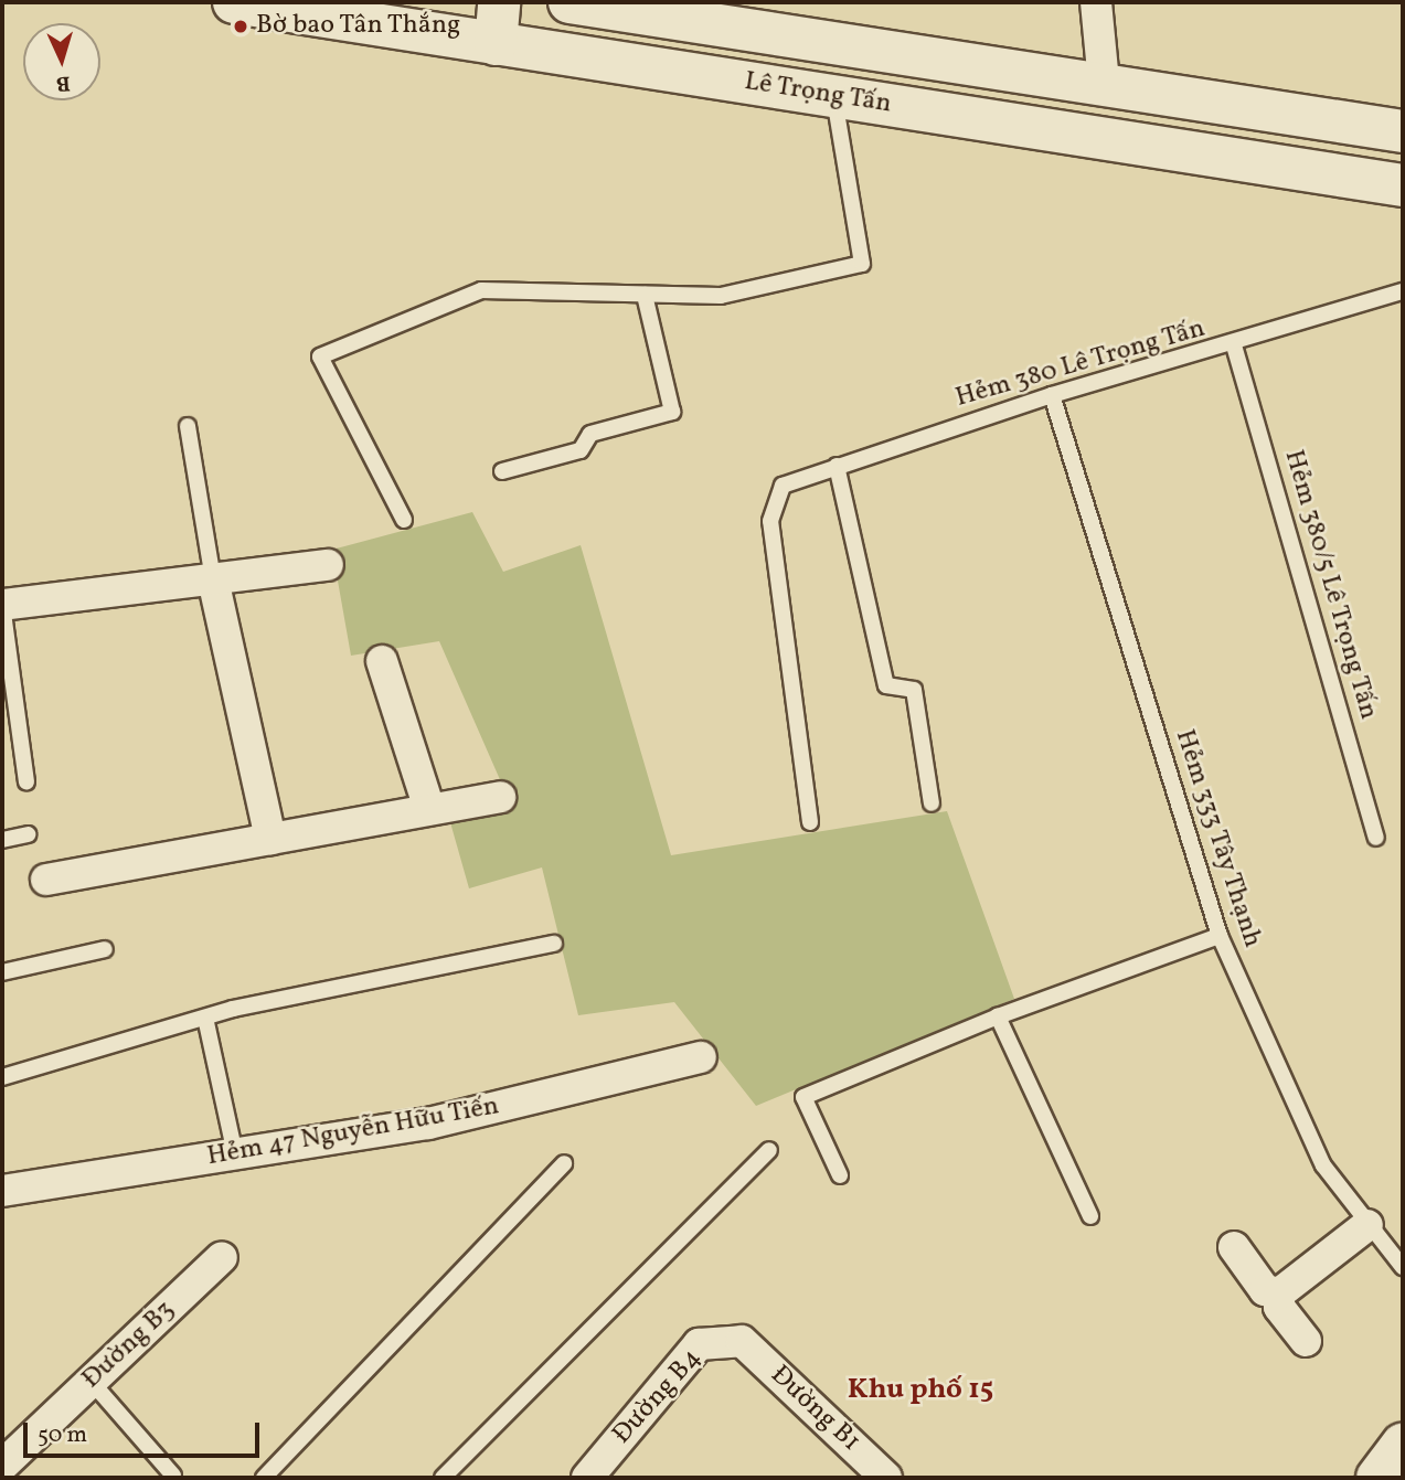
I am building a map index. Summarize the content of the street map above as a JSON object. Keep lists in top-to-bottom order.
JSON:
{
  "streets": {
    "main road": ["Lê Trọng Tấn"],
    "street": [
      "Hẻm 47 Nguyễn Hữu Tiến",
      "Đường B3",
      "Đường B4",
      "Đường B1"
    ],
    "lane": ["Hẻm 380 Lê Trọng Tấn", "Hẻm 380/5 Lê Trọng Tấn", "Hẻm 333 Tây Thạnh"]
  },
  "crossings": [
    ["Hẻm 380 Lê Trọng Tấn", "Hẻm 380/5 Lê Trọng Tấn"],
    ["Hẻm 380 Lê Trọng Tấn", "Hẻm 333 Tây Thạnh"],
    ["Đường B4", "Đường B1"]
  ],
  "districts": ["Khu phố 15"],
  "places": ["Bờ bao Tân Thắng"],
  "scale_bar": "50 m",
  "north": "bottom"
}
